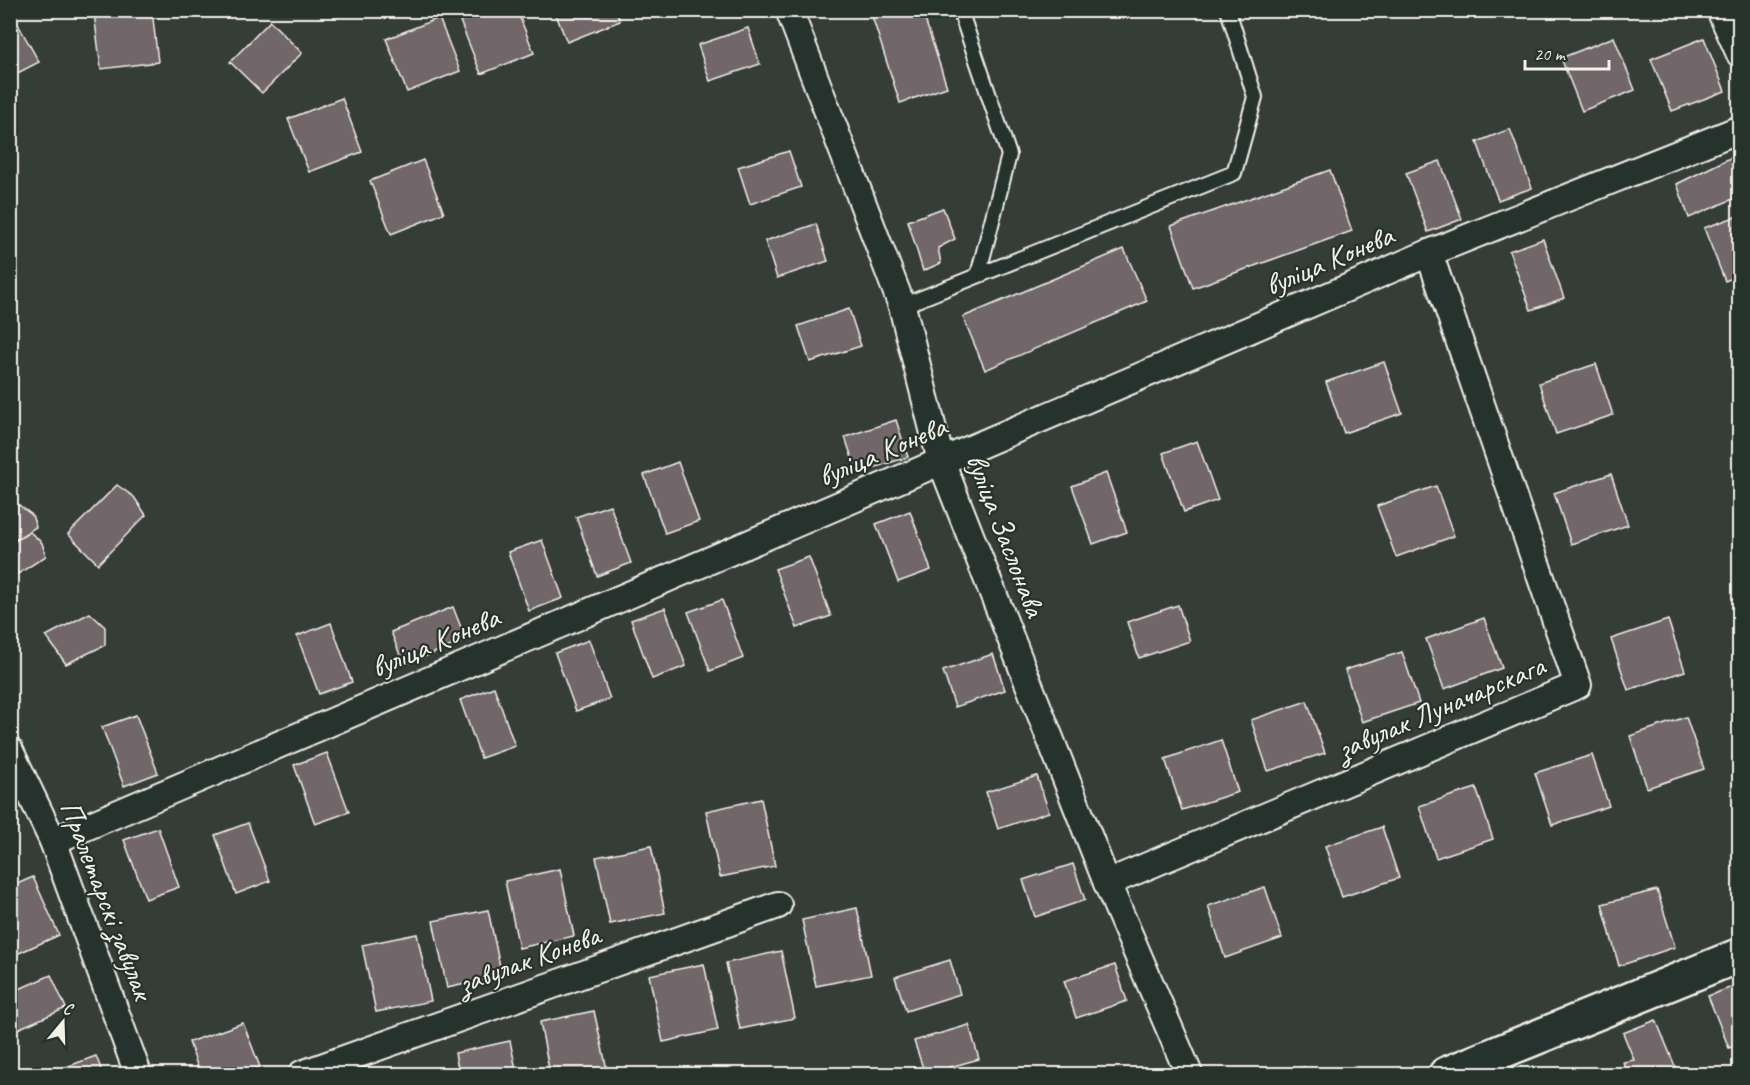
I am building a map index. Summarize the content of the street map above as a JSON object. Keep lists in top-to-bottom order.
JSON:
{
  "streets": {
    "street": [
      "вуліца Конева",
      "вуліца Заслонава",
      "завулак Луначарскага",
      "Пралетарскі завулак",
      "завулак Конева"
    ]
  },
  "crossings": [
    ["вуліца Конева", "вуліца Заслонава"],
    ["вуліца Конева", "завулак Луначарскага"],
    ["вуліца Конева", "Пралетарскі завулак"],
    ["вуліца Заслонава", "завулак Луначарскага"]
  ],
  "scale_bar": "20 m",
  "north": "top"
}
